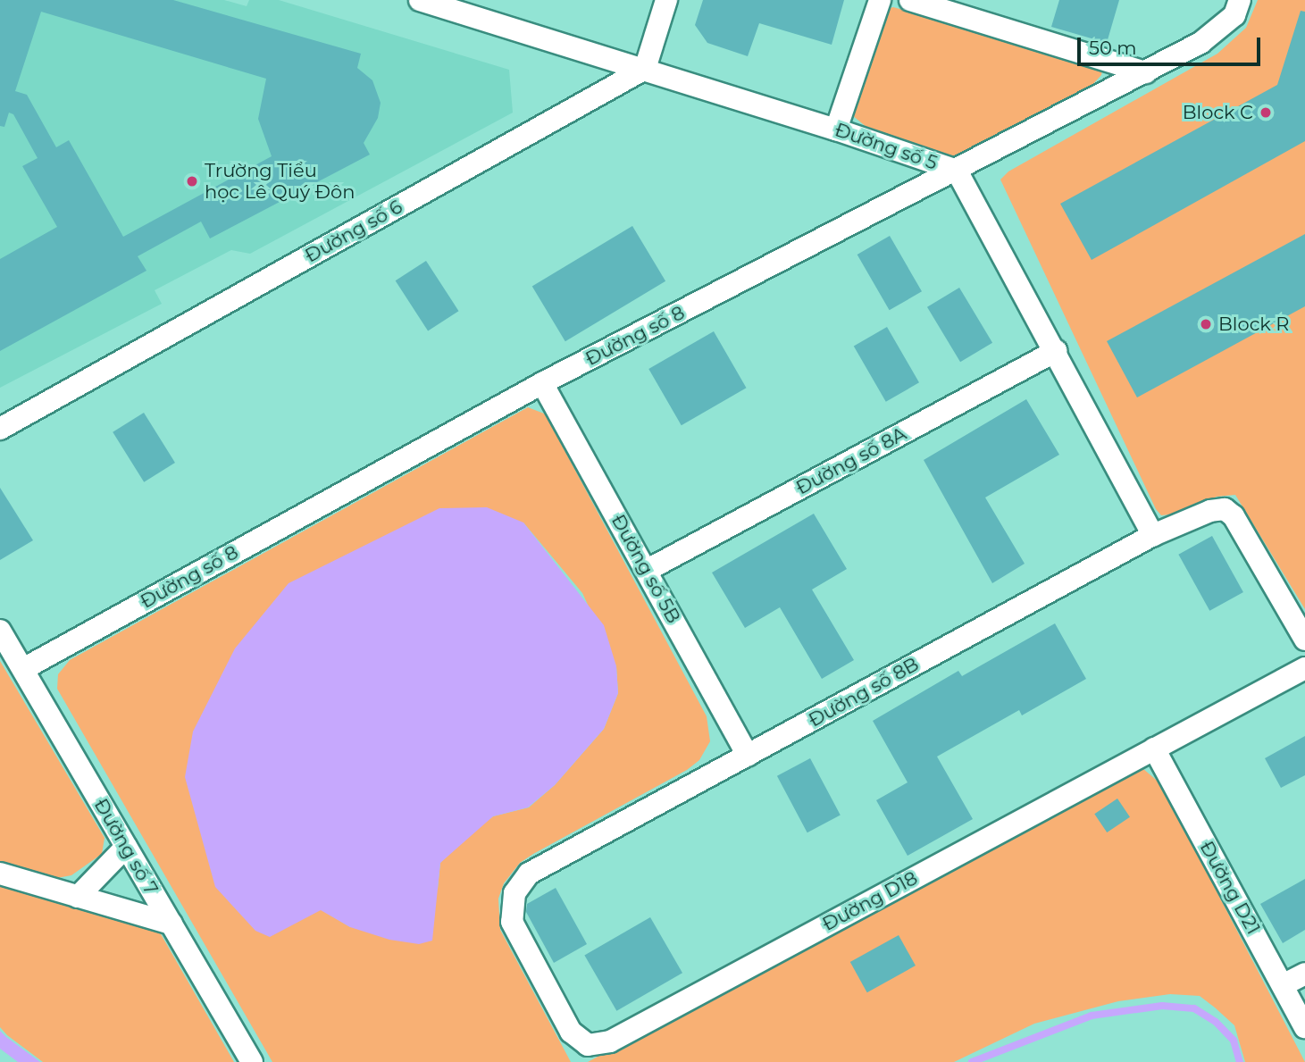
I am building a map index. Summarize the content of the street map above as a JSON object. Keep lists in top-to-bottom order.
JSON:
{
  "streets": {
    "street": [
      "Đường số 5",
      "Đường số 6",
      "Đường số 8",
      "Đường số 8A",
      "Đường số 5B",
      "Đường số 8B",
      "Đường số 7",
      "Đường D21",
      "Đường D18"
    ]
  },
  "crossings": [
    ["Đường số 5", "Đường số 6"],
    ["Đường số 5", "Đường số 8"],
    ["Đường số 5", "Đường số 8A"],
    ["Đường số 5", "Đường số 8B"],
    ["Đường số 8", "Đường số 5B"],
    ["Đường số 8", "Đường số 7"],
    ["Đường số 8A", "Đường số 5B"],
    ["Đường số 5B", "Đường số 8B"],
    ["Đường số 8B", "Đường D18"],
    ["Đường D21", "Đường D18"]
  ],
  "places": ["Block C", "Trường Tiểu học Lê Quý Đôn", "Block R"],
  "scale_bar": "50 m"
}
